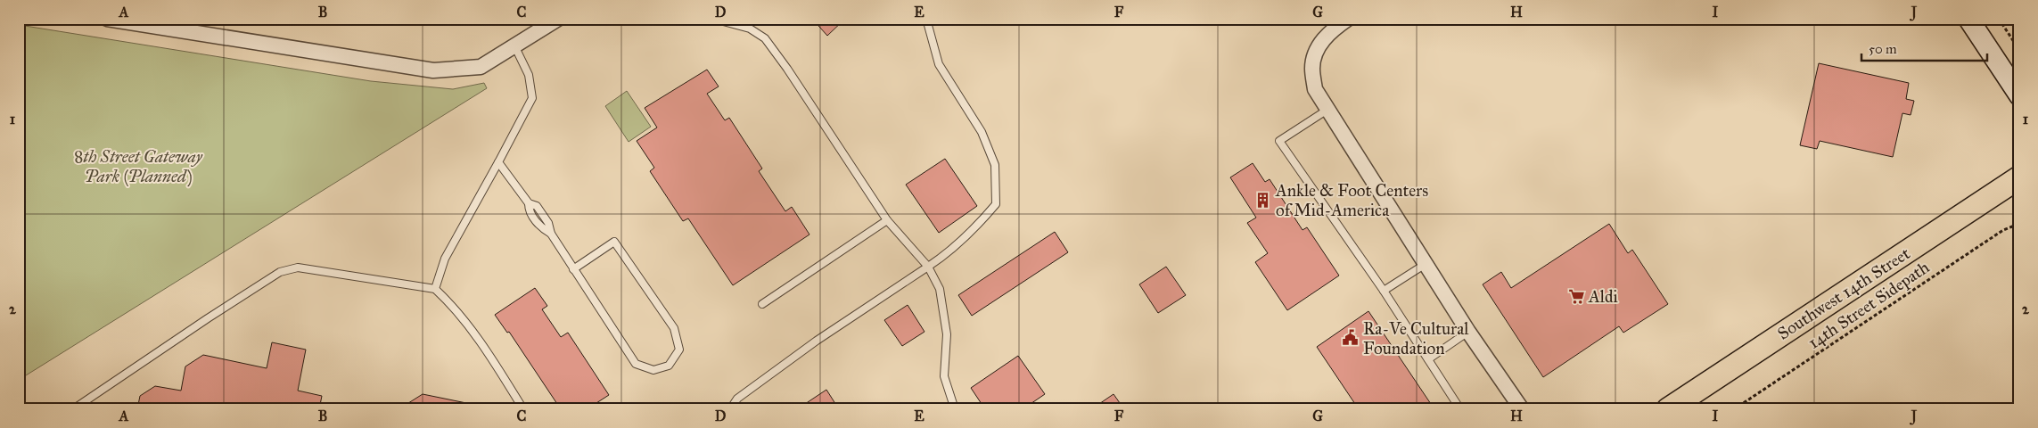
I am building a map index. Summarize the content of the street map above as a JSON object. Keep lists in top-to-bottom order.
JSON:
{
  "streets": {
    "main road": ["Southwest 14th Street"],
    "path": ["14th Street Sidepath"]
  },
  "parks": ["8th Street Gateway Park (Planned)"],
  "places": {
    "building": ["Ankle & Foot Centers of Mid-America"],
    "supermarket": ["Aldi"],
    "public building": ["Ra-Ve Cultural Foundation"]
  },
  "scale_bar": "50 m",
  "grid": {
    "columns": [
      "A",
      "B",
      "C",
      "D",
      "E",
      "F",
      "G",
      "H",
      "I",
      "J"
    ],
    "rows": ["1", "2"]
  }
}
